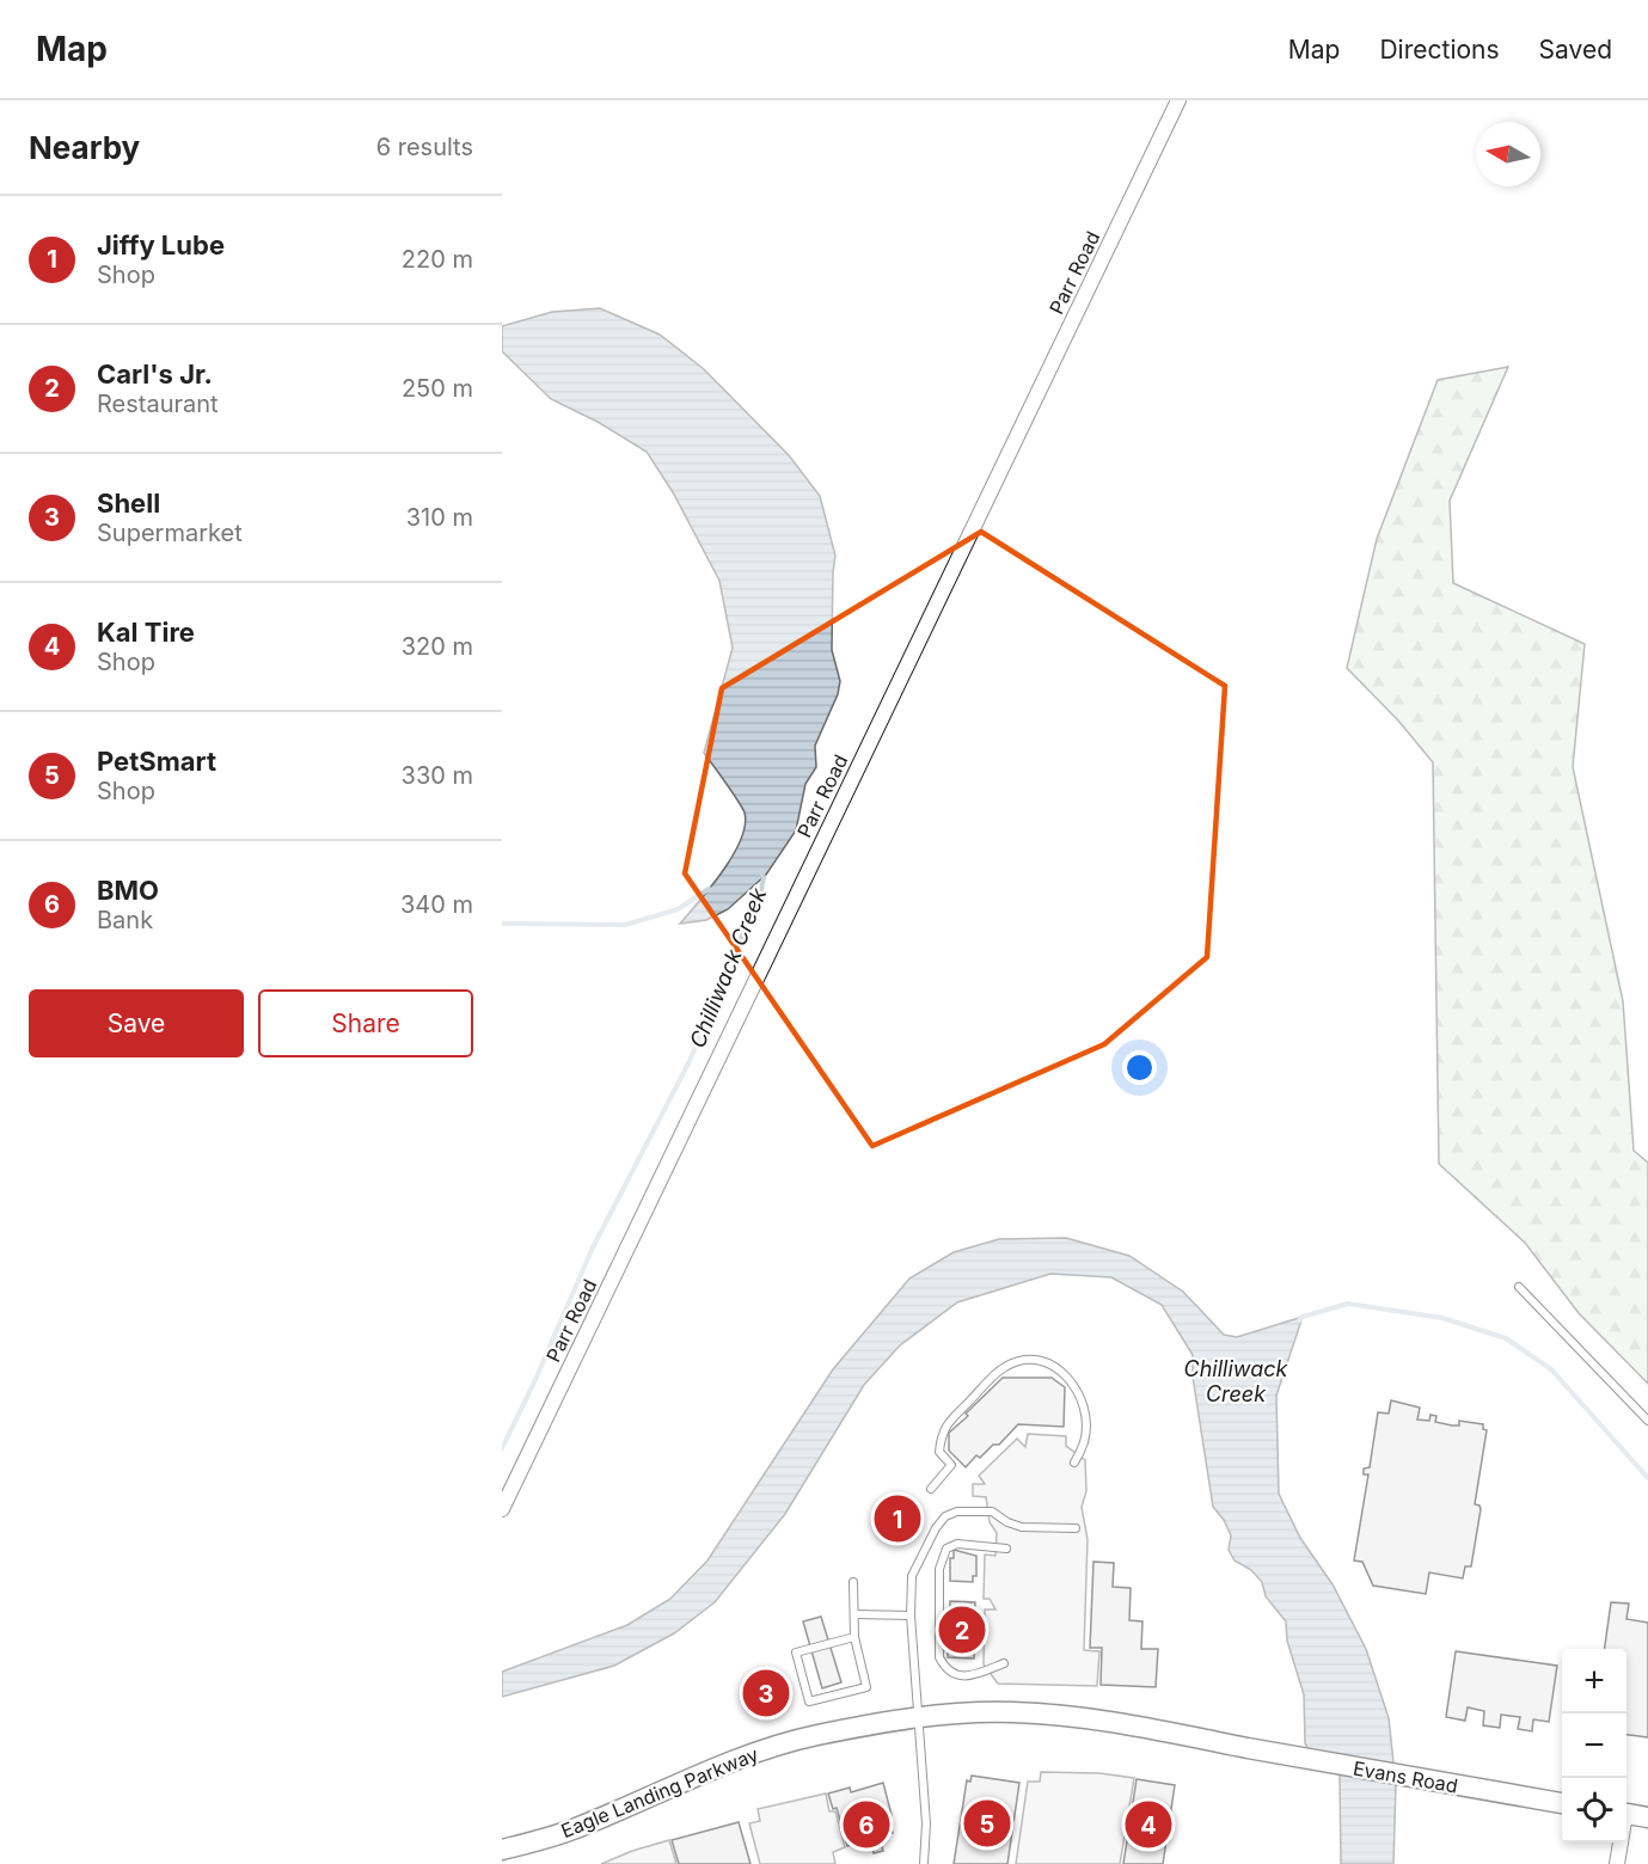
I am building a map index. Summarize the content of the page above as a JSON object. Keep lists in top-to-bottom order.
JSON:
{
  "streets": {
    "street": ["Parr Road", "Evans Road", "Eagle Landing Parkway"]
  },
  "crossings": [
    ["Evans Road", "Eagle Landing Parkway"]
  ],
  "water": ["Chilliwack Creek"],
  "north": "left",
  "page": {
    "header": "Map",
    "nav": ["Map", "Directions", "Saved"],
    "heading": ["Nearby", "6 results"],
    "list": [
      {
        "mark": "1",
        "name": "Jiffy Lube",
        "note": "Shop",
        "value": "220 m"
      },
      {
        "mark": "2",
        "name": "Carl's Jr.",
        "note": "Restaurant",
        "value": "250 m"
      },
      {
        "mark": "3",
        "name": "Shell",
        "note": "Supermarket",
        "value": "310 m"
      },
      {
        "mark": "4",
        "name": "Kal Tire",
        "note": "Shop",
        "value": "320 m"
      },
      {
        "mark": "5",
        "name": "PetSmart",
        "note": "Shop",
        "value": "330 m"
      },
      {
        "mark": "6",
        "name": "BMO",
        "note": "Bank",
        "value": "340 m"
      }
    ],
    "buttons": ["Save", "Share"],
    "pins": [
      "1",
      "2",
      "3",
      "5",
      "4",
      "6"
    ],
    "map_buttons": ["+", "−"]
  }
}
